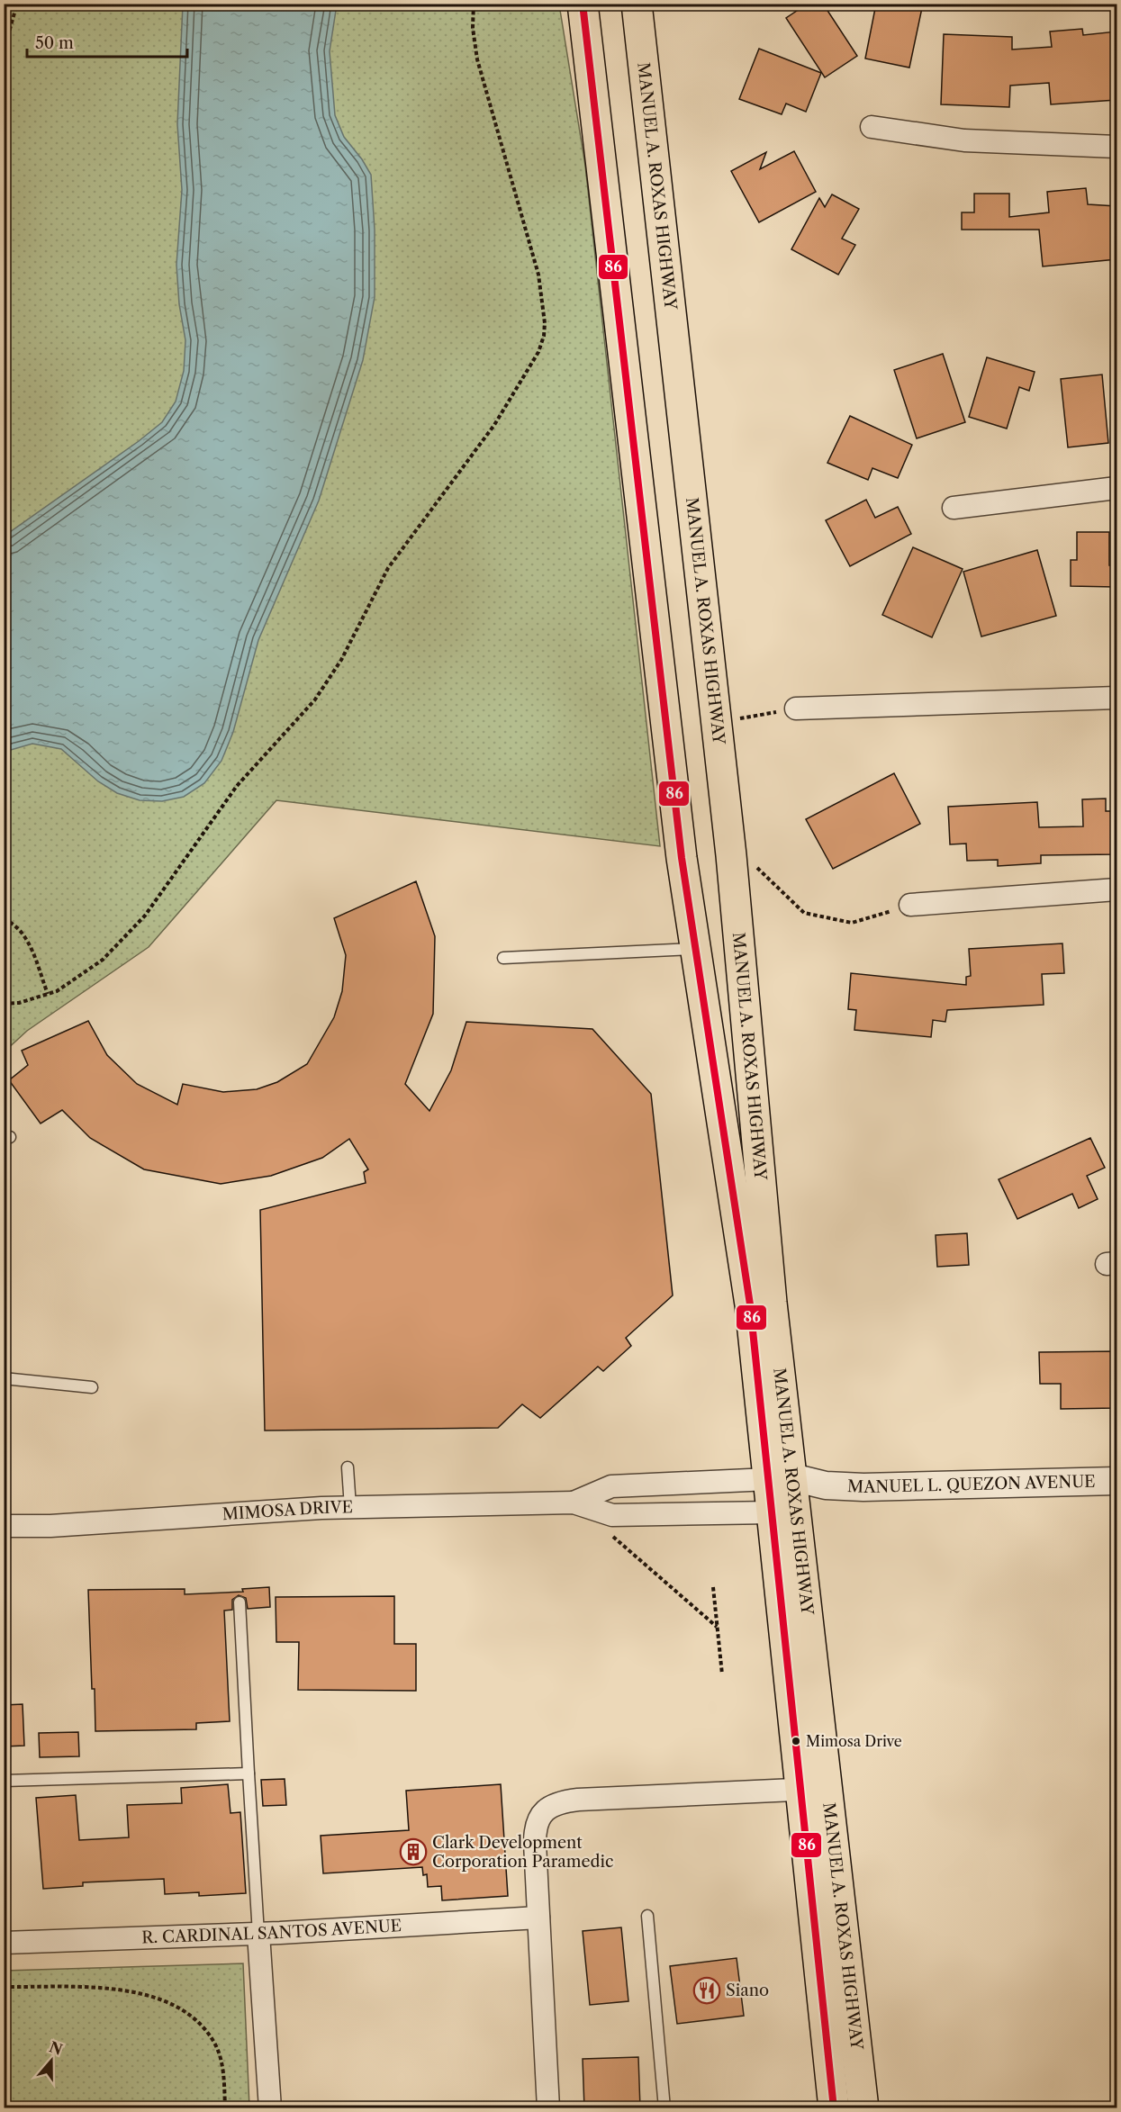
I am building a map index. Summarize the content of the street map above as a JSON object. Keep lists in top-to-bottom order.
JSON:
{
  "streets": {
    "main road": ["MANUEL A. ROXAS HIGHWAY"],
    "street": ["MANUEL L. QUEZON AVENUE", "MIMOSA DRIVE", "R. CARDINAL SANTOS AVENUE"]
  },
  "crossings": [
    ["MANUEL A. ROXAS HIGHWAY", "MANUEL L. QUEZON AVENUE"],
    ["MANUEL A. ROXAS HIGHWAY", "MIMOSA DRIVE"],
    ["MANUEL L. QUEZON AVENUE", "MIMOSA DRIVE"]
  ],
  "places": {
    "other": ["Mimosa Drive"],
    "building": ["Clark Development Corporation Paramedic"],
    "restaurant": ["Siano"]
  },
  "lines": ["transit line 86"],
  "scale_bar": "50 m",
  "north": "top"
}
